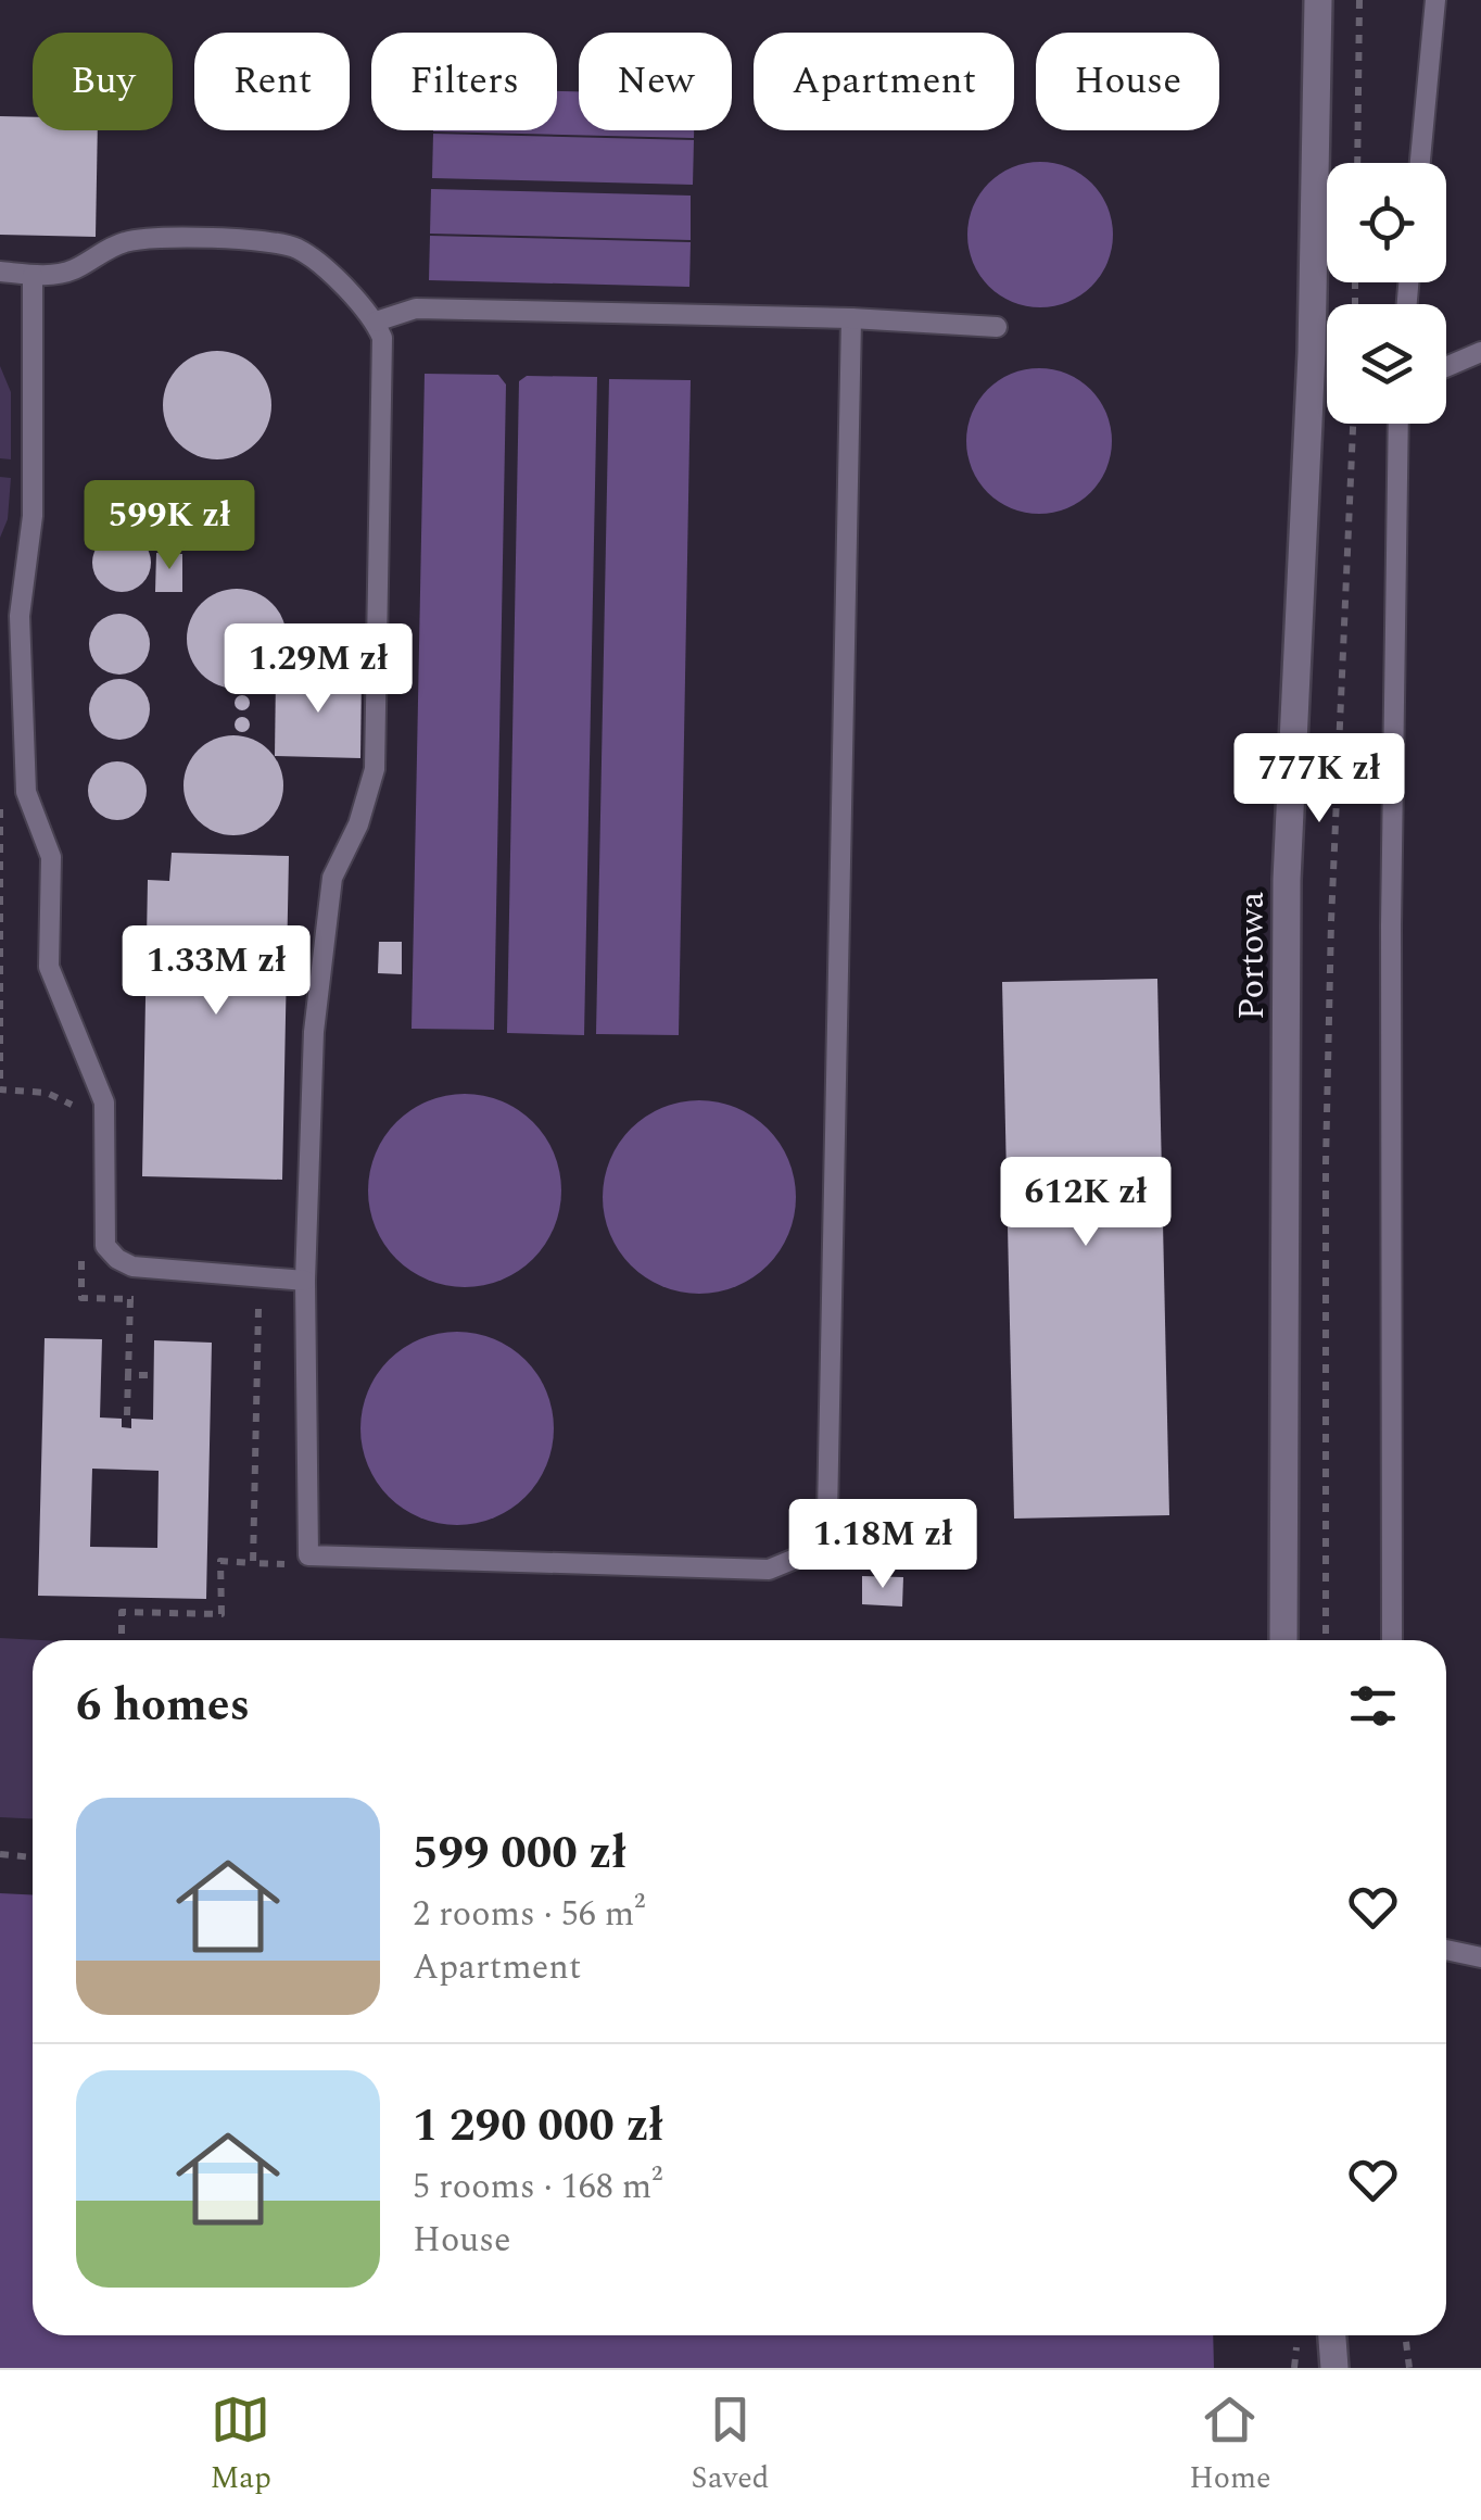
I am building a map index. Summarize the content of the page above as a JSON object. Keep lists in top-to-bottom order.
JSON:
{
  "streets": {
    "street": ["Portowa"]
  },
  "page": {
    "chip": [
      "Buy",
      "Rent",
      "Filters",
      "New",
      "Apartment",
      "House"
    ],
    "price": [
      "599K zł",
      "1.29M zł",
      "777K zł",
      "1.33M zł",
      "612K zł",
      "1.18M zł"
    ],
    "heading": "6 homes",
    "list": [
      {
        "name": "599 000 zł",
        "note": "2 rooms · 56 m² · Apartment"
      },
      {
        "name": "1 290 000 zł",
        "note": "5 rooms · 168 m² · House"
      }
    ],
    "tabs": ["Map", "Saved", "Home"]
  }
}
